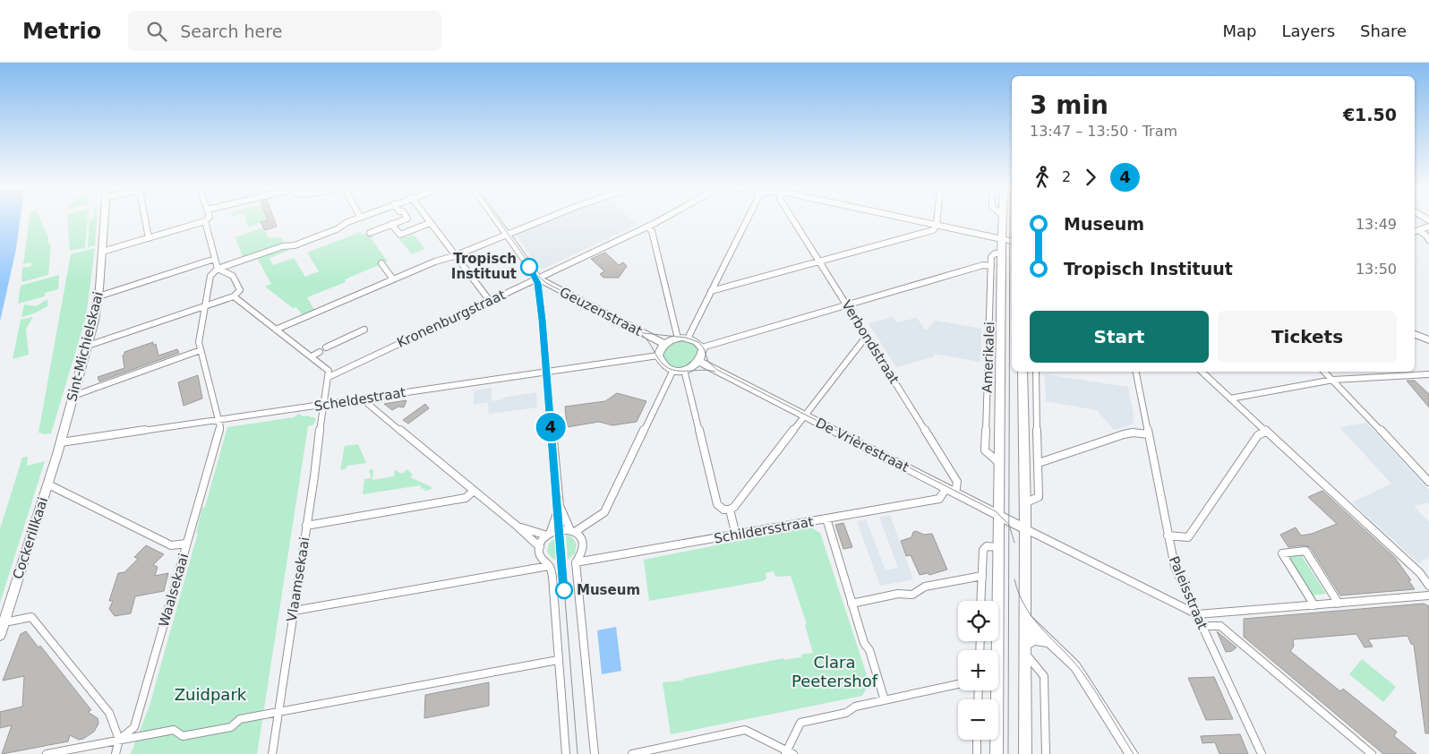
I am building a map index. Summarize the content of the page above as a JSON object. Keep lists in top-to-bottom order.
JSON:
{
  "streets": {
    "street": [
      "Geuzenstraat",
      "Kronenburgstraat",
      "Verbondstraat",
      "Sint-Michielskaai",
      "Amerikalei",
      "Scheldestraat",
      "De Vrièrestraat",
      "Schildersstraat",
      "Cockerillkaai",
      "Vlaamsekaai",
      "Waalsekaai",
      "Paleisstraat"
    ]
  },
  "crossings": [
    ["Geuzenstraat", "Kronenburgstraat"],
    ["Geuzenstraat", "Scheldestraat"],
    ["Geuzenstraat", "De Vrièrestraat"],
    ["Kronenburgstraat", "Vlaamsekaai"],
    ["Verbondstraat", "De Vrièrestraat"],
    ["Verbondstraat", "Schildersstraat"],
    ["Sint-Michielskaai", "Scheldestraat"],
    ["Sint-Michielskaai", "Cockerillkaai"],
    ["Amerikalei", "De Vrièrestraat"],
    ["Scheldestraat", "De Vrièrestraat"],
    ["Scheldestraat", "Cockerillkaai"],
    ["Scheldestraat", "Vlaamsekaai"],
    ["Scheldestraat", "Waalsekaai"],
    ["De Vrièrestraat", "Schildersstraat"]
  ],
  "parks": ["Clara Peetershof", "Zuidpark"],
  "places": ["Tropisch Instituut", "Museum"],
  "lines": ["tram line 4"],
  "page": {
    "header": "Metrio",
    "search": "Search here",
    "nav": ["Map", "Layers", "Share"],
    "on_map": "4",
    "heading": ["3 min", "13:47 – 13:50 · Tram", "€1.50"],
    "legs": ["2", "4"],
    "list": [
      {
        "name": "Museum",
        "value": "13:49"
      },
      {
        "name": "Tropisch Instituut",
        "value": "13:50"
      }
    ],
    "buttons": ["Start", "Tickets"],
    "map_buttons": ["+", "−"]
  }
}
